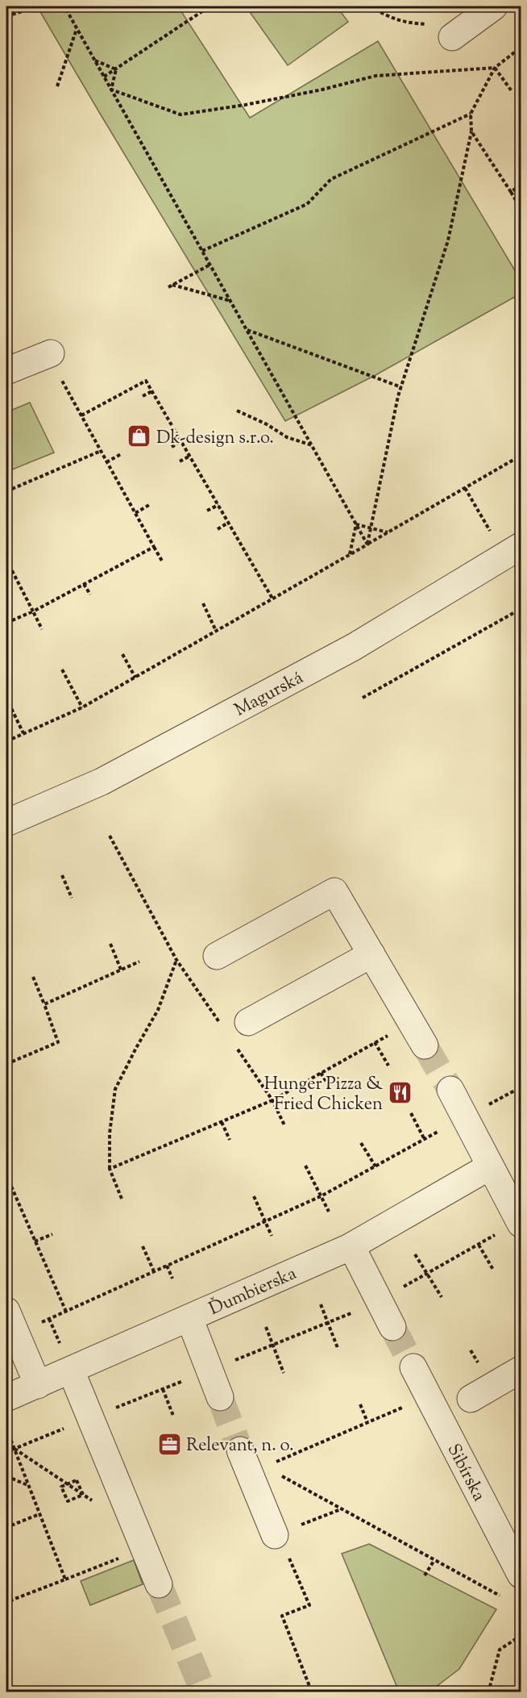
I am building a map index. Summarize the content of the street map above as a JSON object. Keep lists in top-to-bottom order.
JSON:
{
  "streets": {
    "street": ["Magurská", "Ďumbierska", "Sibírska"]
  },
  "places": {
    "shop": ["Dk-design s.r.o."],
    "restaurant": ["Hunger Pizza & Fried Chicken"],
    "office": ["Relevant, n. o."]
  }
}
